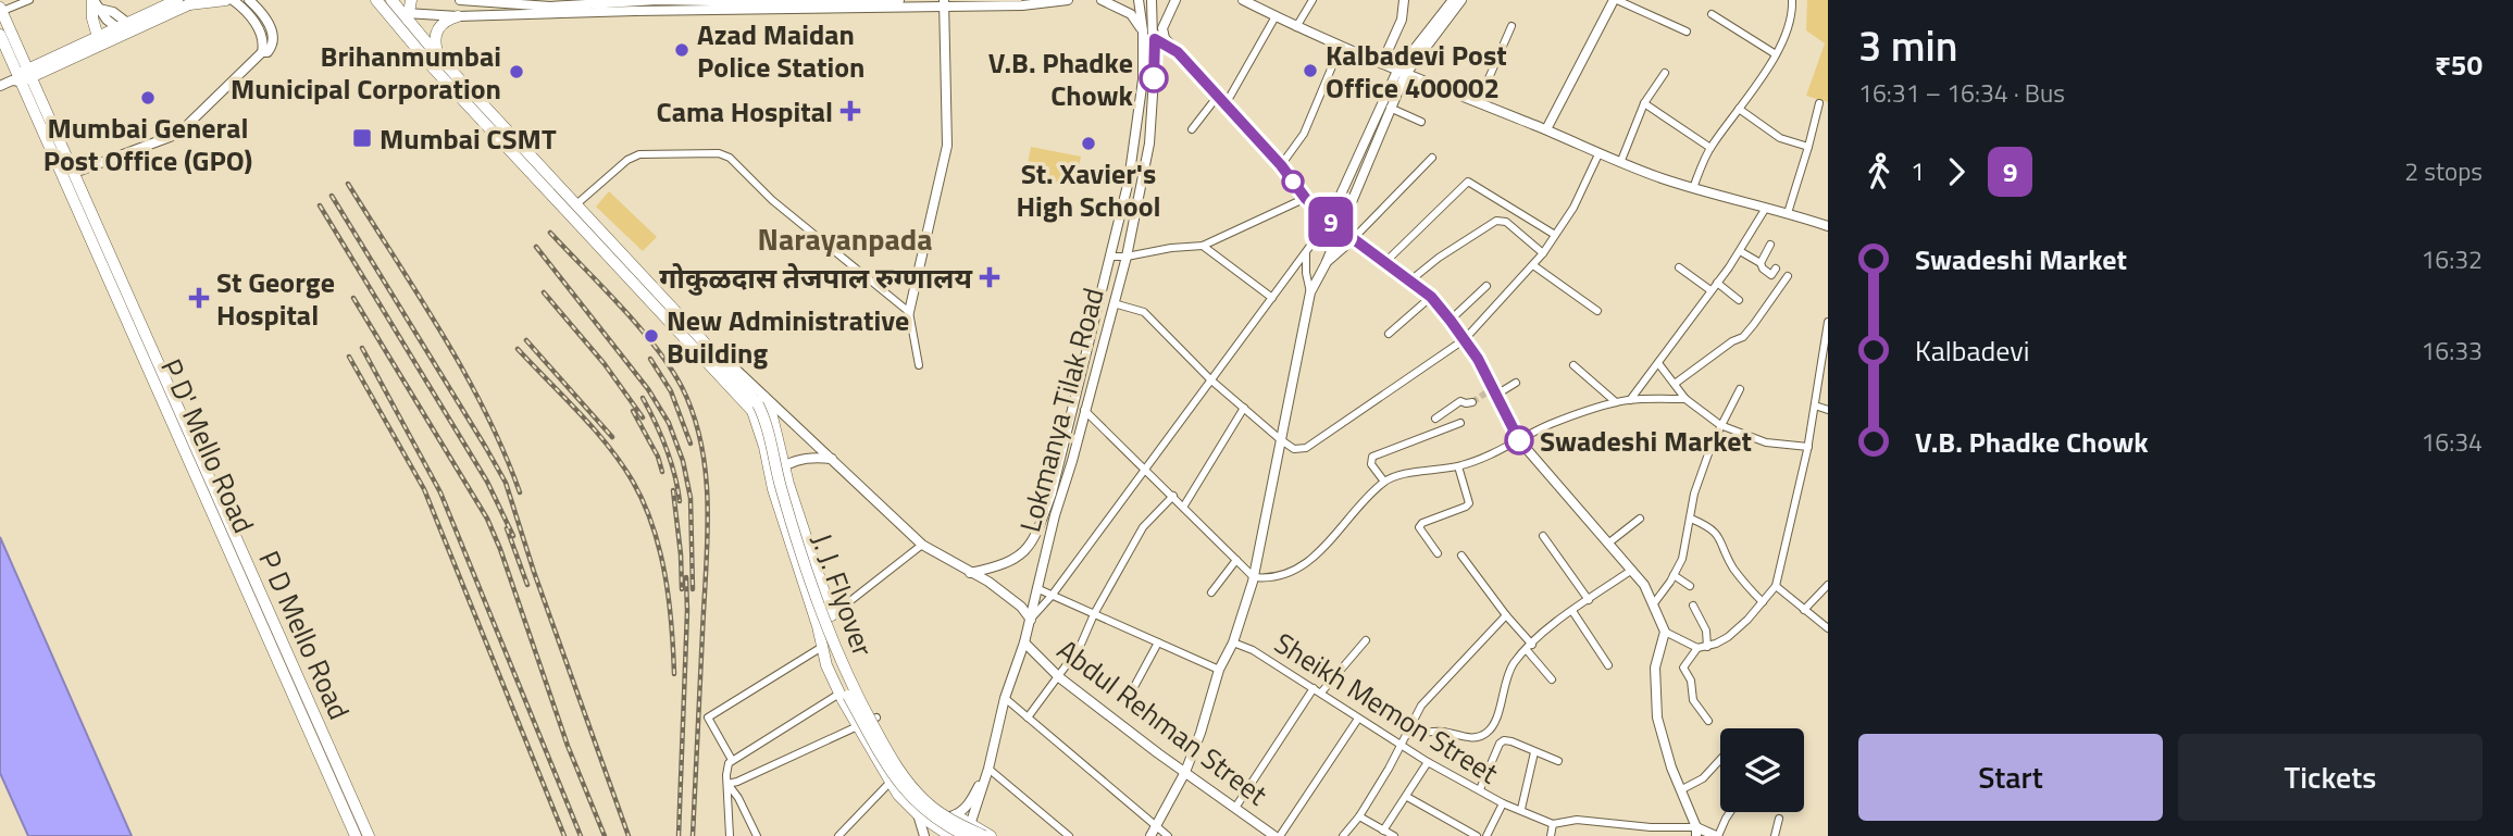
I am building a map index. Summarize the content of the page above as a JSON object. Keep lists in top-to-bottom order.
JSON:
{
  "streets": {
    "main road": [
      "Lokmanya Tilak Road",
      "P D' Mello Road",
      "J. J. Flyover",
      "P D Mello Road",
      "Abdul Rehman Street"
    ],
    "street": ["Sheikh Memon Street"]
  },
  "crossings": [
    ["Lokmanya Tilak Road", "Abdul Rehman Street"],
    ["P D' Mello Road", "P D Mello Road"]
  ],
  "districts": ["Narayanpada"],
  "places": {
    "other": [
      "Azad Maidan Police Station",
      "Kalbadevi Post Office 400002",
      "Brihanmumbai Municipal Corporation",
      "V.B. Phadke Chowk",
      "Mumbai General Post Office (GPO)",
      "St. Xavier's High School",
      "New Administrative Building",
      "Swadeshi Market"
    ],
    "health": ["Cama Hospital", "गोकुळदास तेजपाल रुग्णालय", "St George Hospital"],
    "transit": ["Mumbai CSMT"]
  },
  "lines": ["bus line 9"],
  "page": {
    "on_map": "9",
    "heading": ["3 min", "16:31 – 16:34 · Bus", "₹50"],
    "legs": ["1", "9", "2 stops"],
    "list": [
      {
        "name": "Swadeshi Market",
        "value": "16:32"
      },
      {
        "name": "Kalbadevi",
        "value": "16:33"
      },
      {
        "name": "V.B. Phadke Chowk",
        "value": "16:34"
      }
    ],
    "buttons": ["Start", "Tickets"]
  }
}
